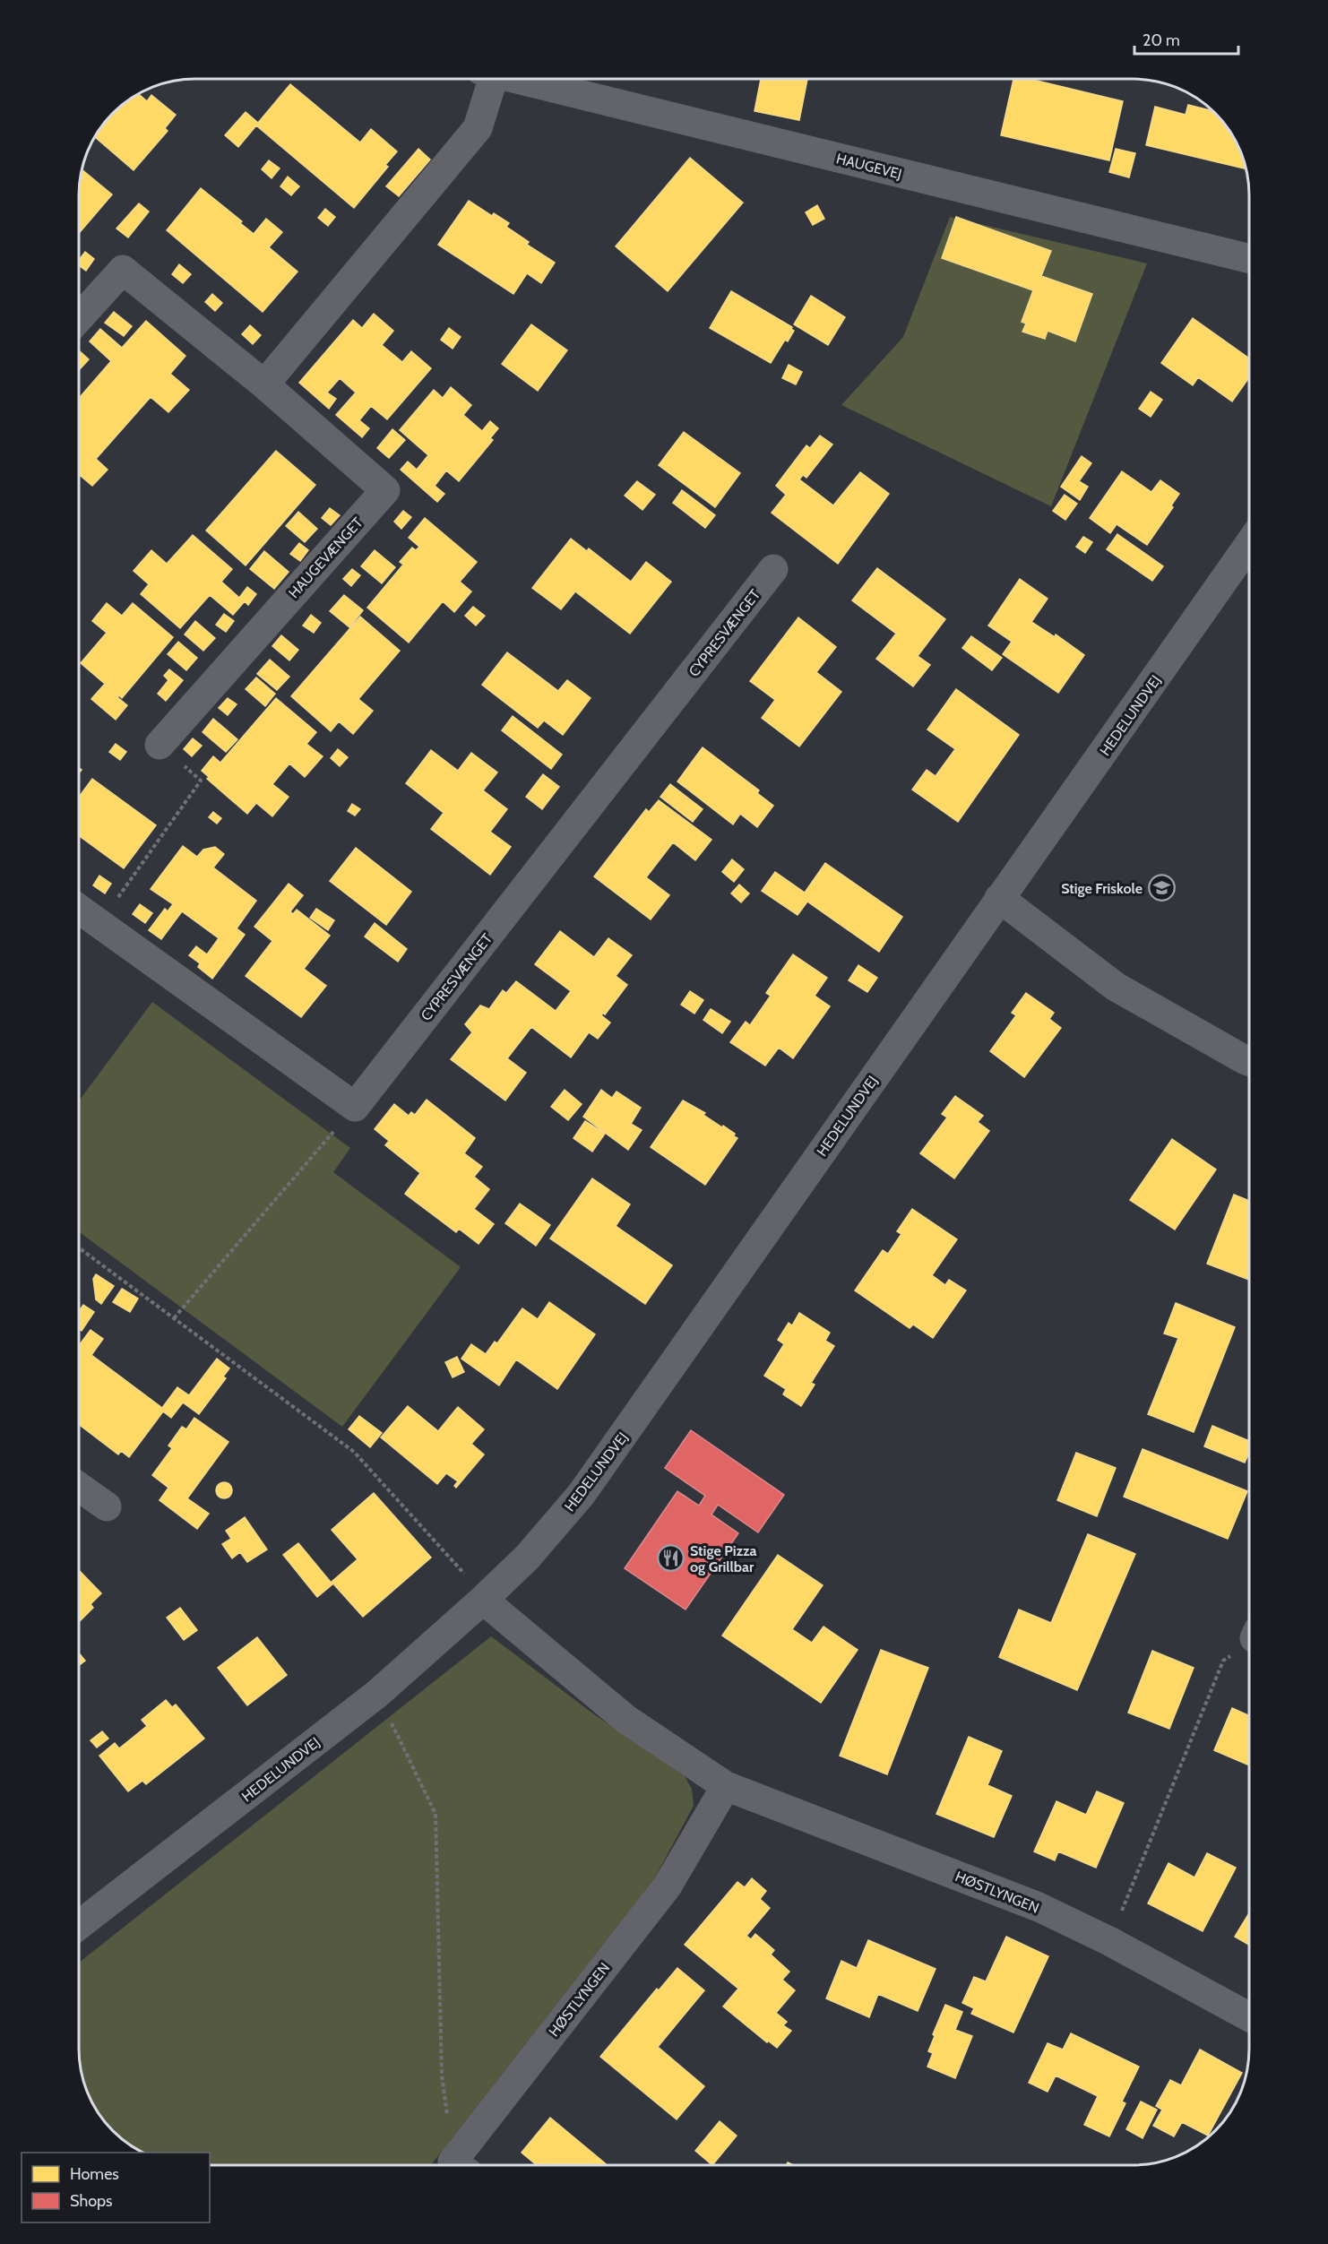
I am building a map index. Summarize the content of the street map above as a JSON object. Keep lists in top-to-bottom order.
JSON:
{
  "streets": {
    "street": [
      "HAUGEVEJ",
      "HAUGEVÆNGET",
      "CYPRESVÆNGET",
      "HEDELUNDVEJ",
      "HØSTLYNGEN"
    ]
  },
  "crossings": [
    ["HEDELUNDVEJ", "HØSTLYNGEN"]
  ],
  "places": {
    "school or university": ["Stige Friskole"],
    "restaurant": ["Stige Pizza og Grillbar"]
  },
  "legend": ["Homes", "Shops"],
  "scale_bar": "20 m"
}
